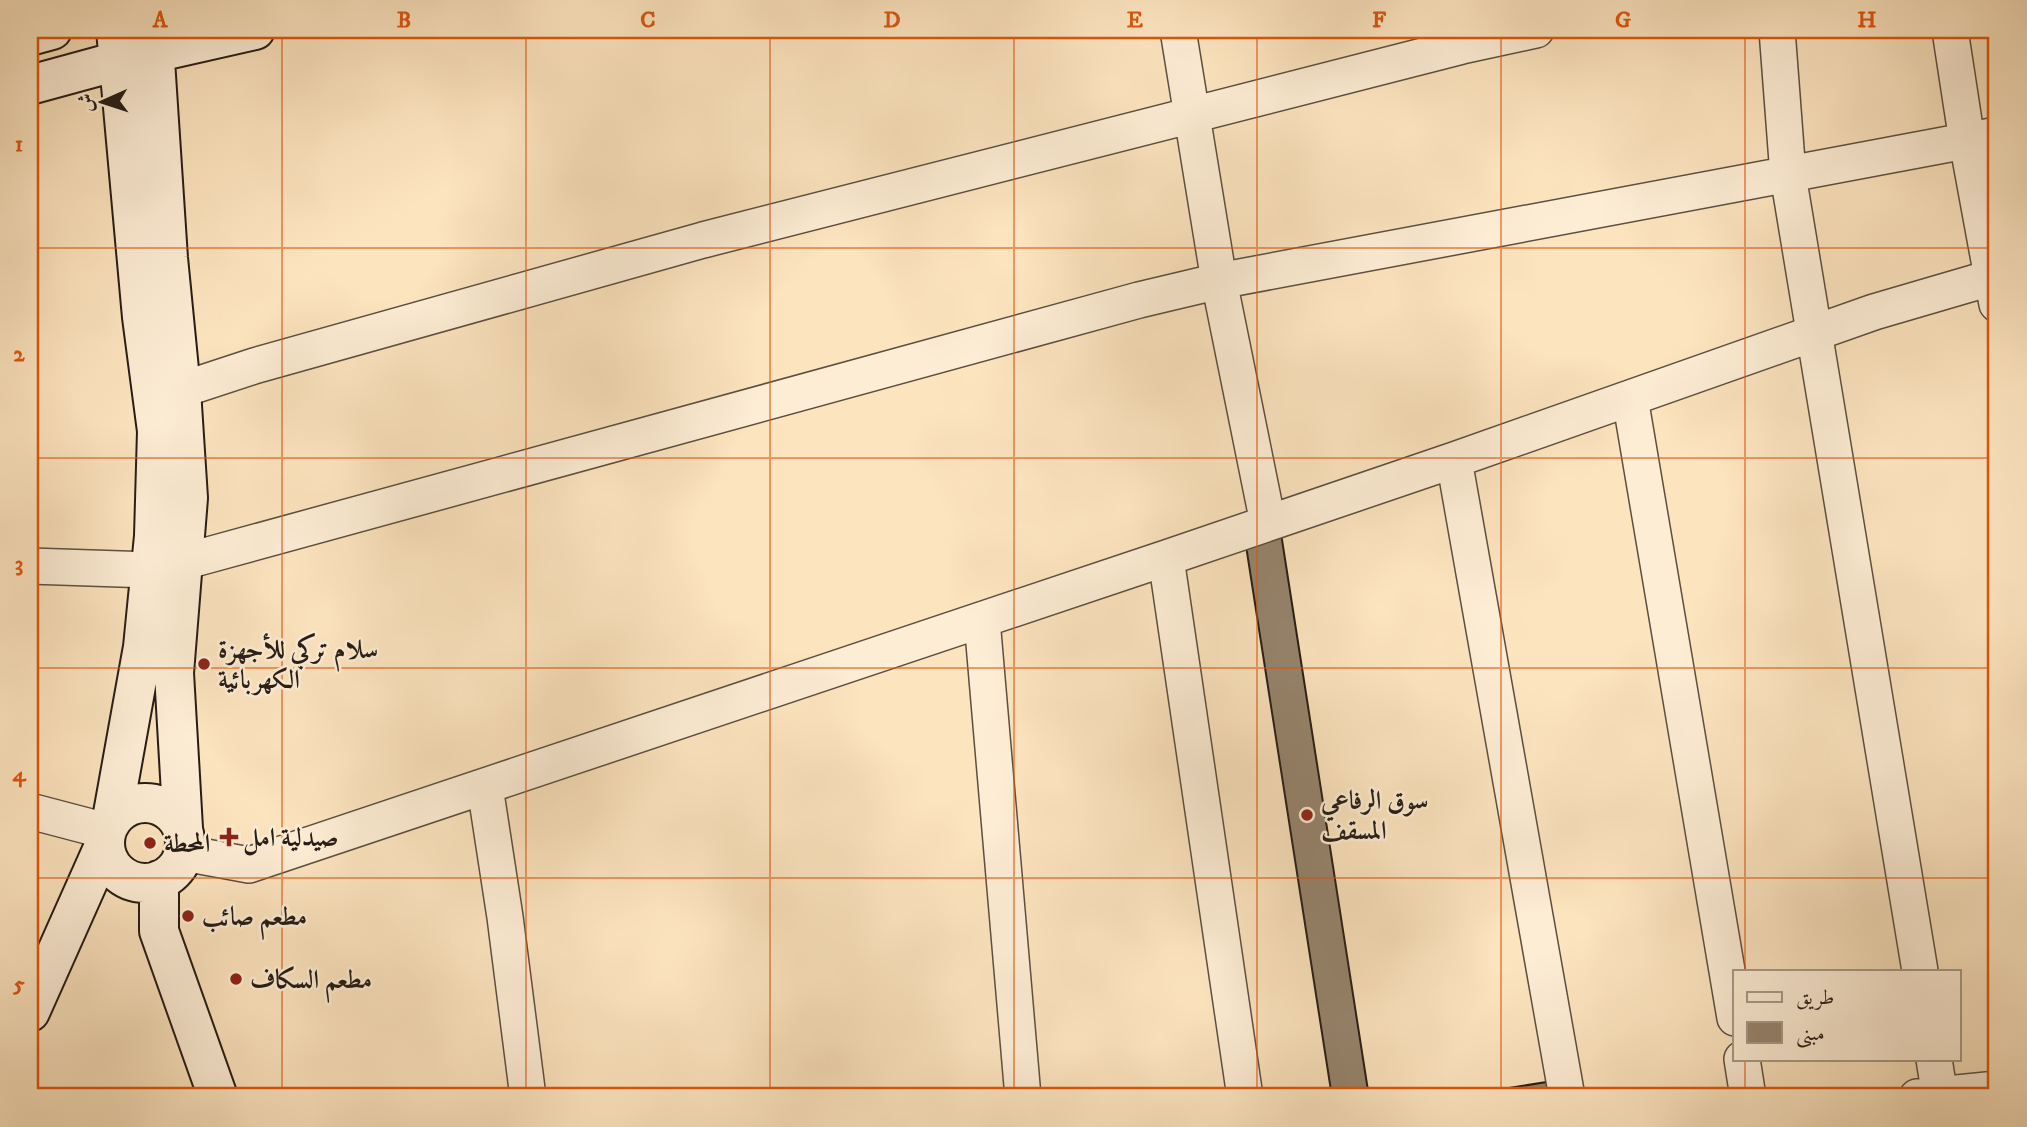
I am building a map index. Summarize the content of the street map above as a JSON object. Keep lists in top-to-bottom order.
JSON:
{
  "places": {
    "other": [
      "سلام تركي للأجهزة الكهربائية",
      "سوق الرفاعي المسقف",
      "المحطة",
      "مطعم صائب",
      "مطعم السكاف"
    ],
    "health": ["صيدلية امل"]
  },
  "legend": ["طريق", "مبنى"],
  "north": "left",
  "grid": {
    "columns": [
      "A",
      "B",
      "C",
      "D",
      "E",
      "F",
      "G",
      "H"
    ],
    "rows": [
      "1",
      "2",
      "3",
      "4",
      "5"
    ]
  }
}
